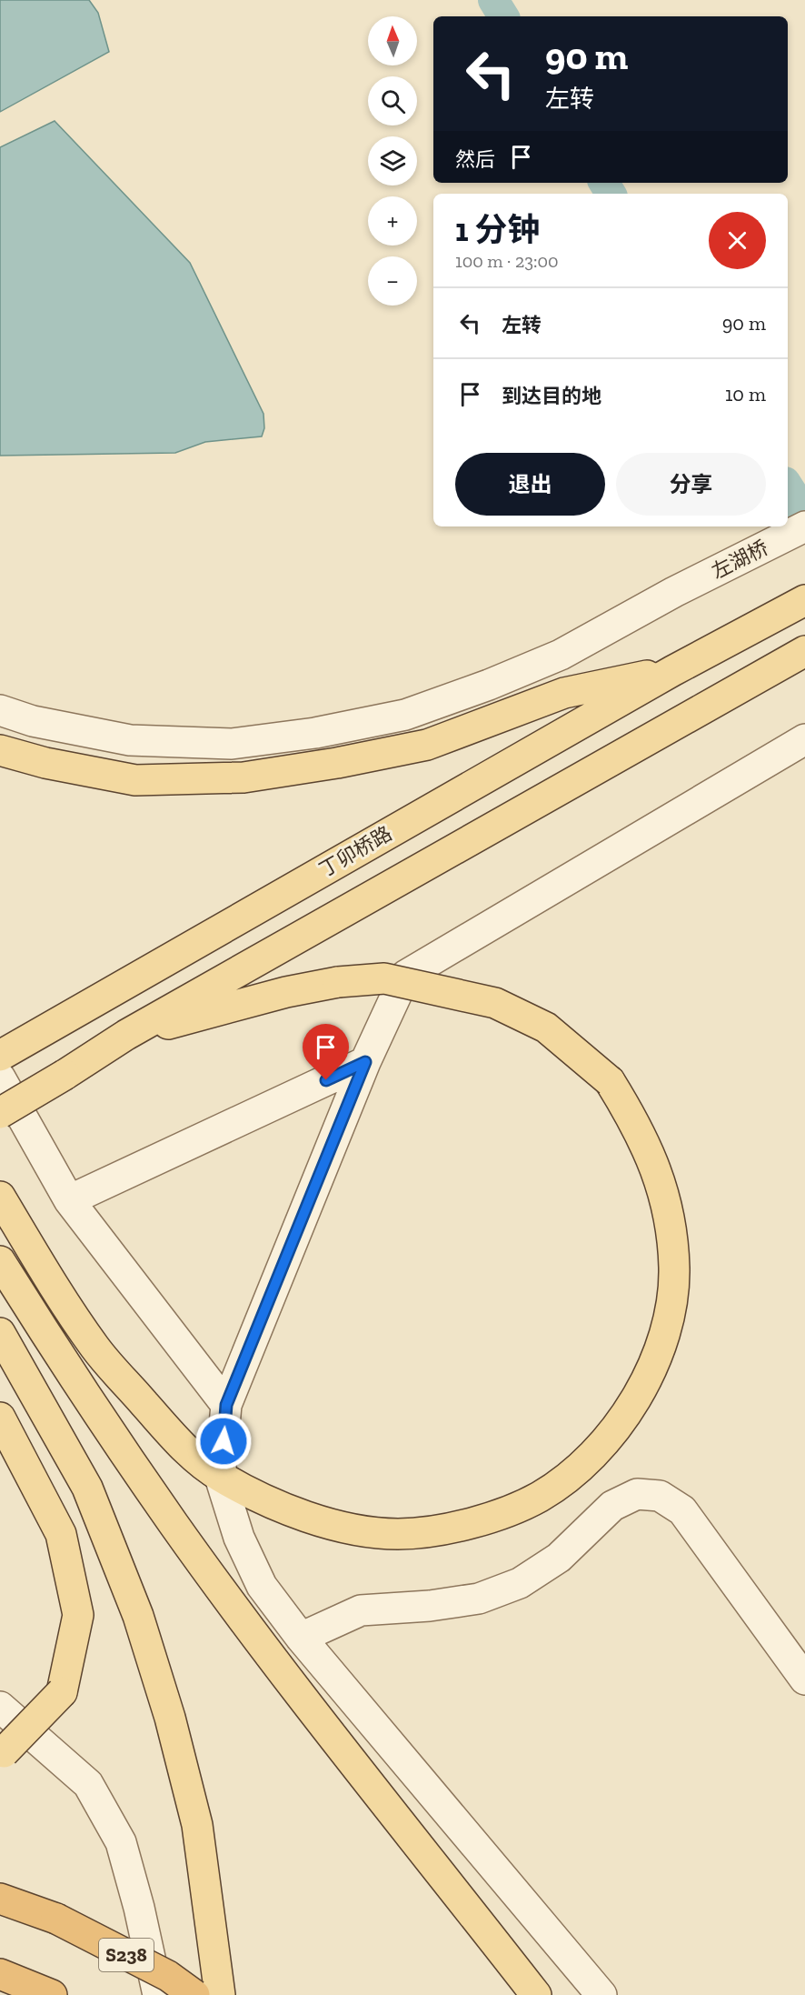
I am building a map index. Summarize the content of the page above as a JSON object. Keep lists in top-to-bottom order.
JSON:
{
  "streets": {
    "highway": ["S238"],
    "main road": ["丁卯桥路"],
    "street": ["左湖桥"]
  },
  "north": "top",
  "page": {
    "map_buttons": ["+", "−"],
    "turn": ["90 m", "左转"],
    "then": "然后",
    "heading": ["1 分钟", "100 m · 23:00"],
    "list": [
      {
        "name": "左转",
        "value": "90 m"
      },
      {
        "name": "到达目的地",
        "value": "10 m"
      }
    ],
    "buttons": ["退出", "分享"]
  }
}
